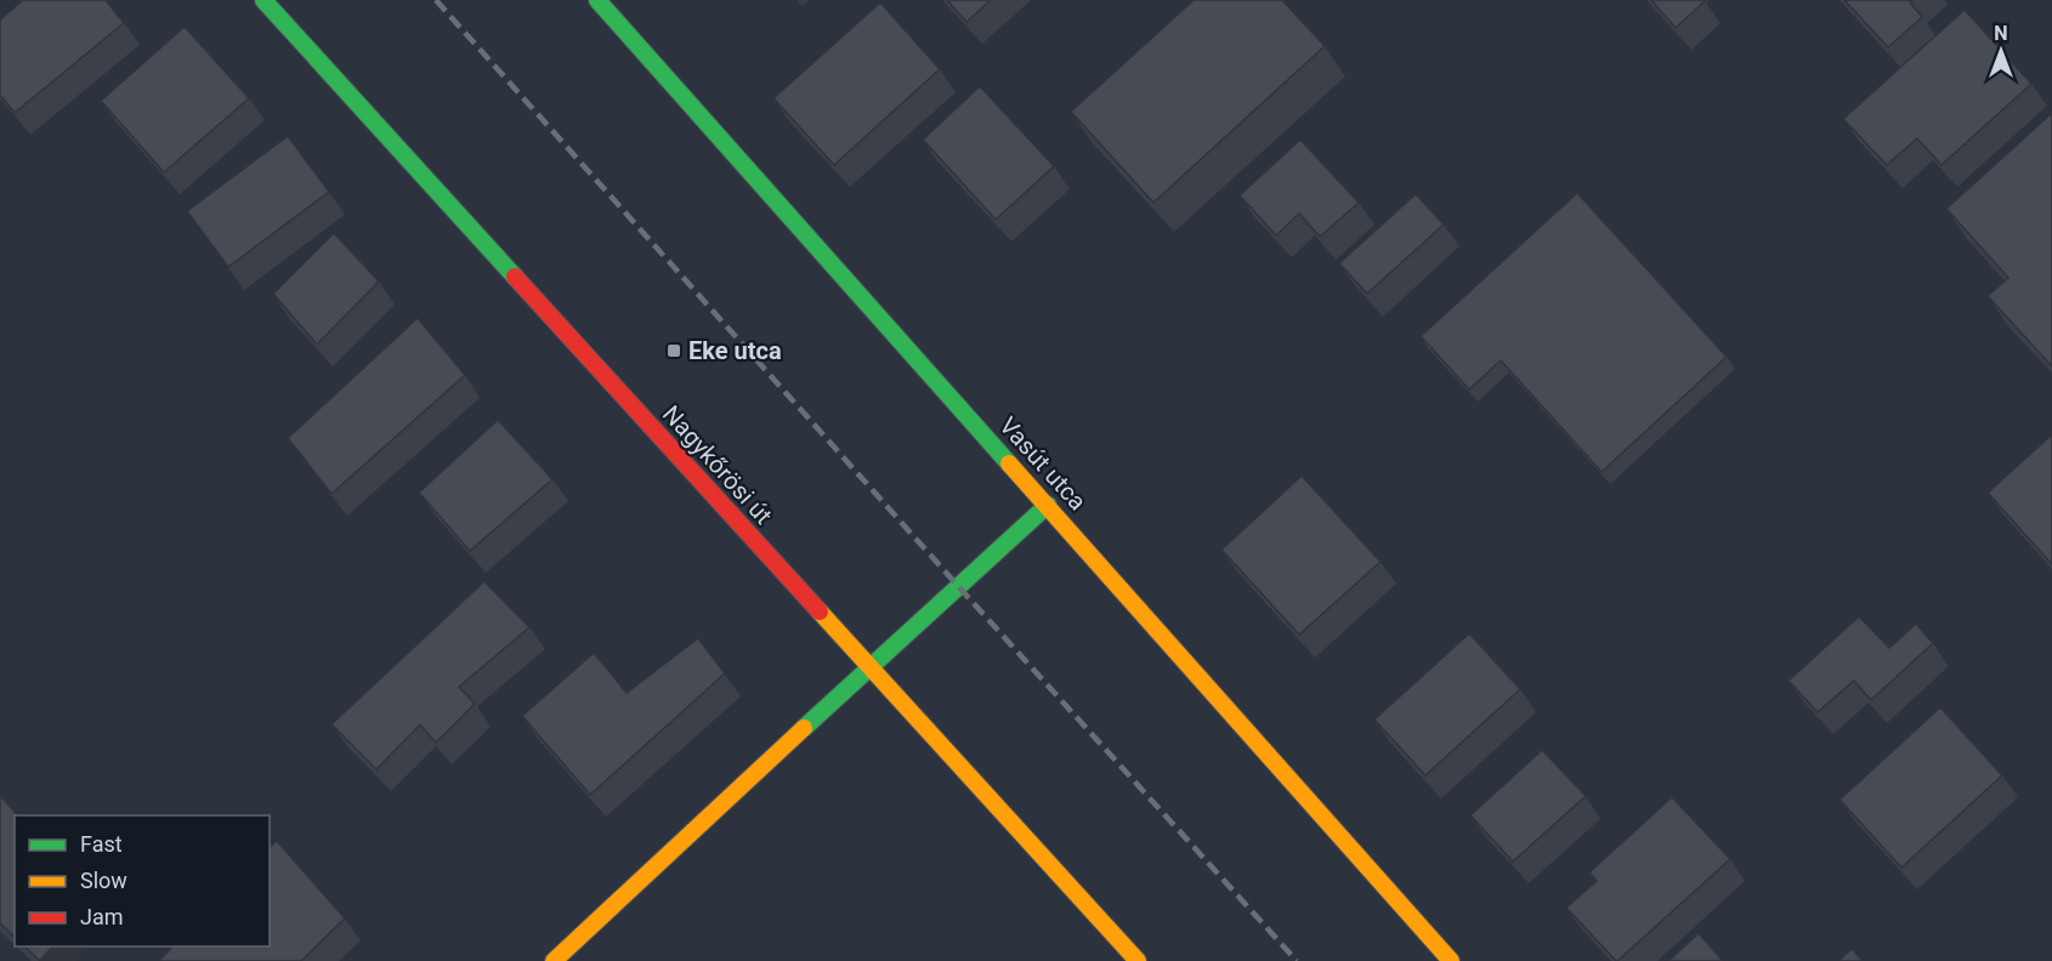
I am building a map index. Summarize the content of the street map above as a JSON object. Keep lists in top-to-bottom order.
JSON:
{
  "streets": {
    "street": ["Vasút utca", "Nagykőrösi út"]
  },
  "places": {
    "transit": ["Eke utca"]
  },
  "legend": ["Fast", "Slow", "Jam"],
  "north": "top"
}
